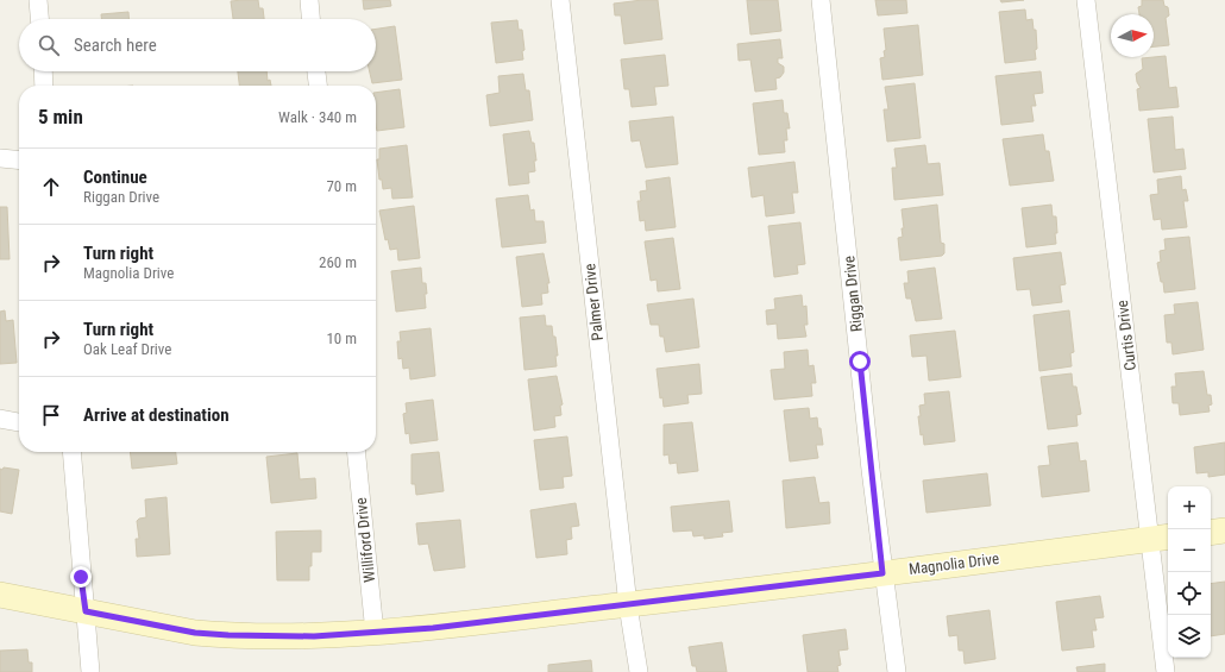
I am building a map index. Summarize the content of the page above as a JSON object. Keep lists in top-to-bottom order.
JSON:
{
  "streets": {
    "street": [
      "Riggan Drive",
      "Palmer Drive",
      "Curtis Drive",
      "Williford Drive",
      "Magnolia Drive"
    ]
  },
  "crossings": [
    ["Riggan Drive", "Magnolia Drive"],
    ["Palmer Drive", "Magnolia Drive"],
    ["Curtis Drive", "Magnolia Drive"],
    ["Williford Drive", "Magnolia Drive"]
  ],
  "north": "right",
  "page": {
    "search": "Search here",
    "heading": ["5 min", "Walk · 340 m"],
    "list": [
      ["Continue", "Riggan Drive", "70 m"],
      ["Turn right", "Magnolia Drive", "260 m"],
      ["Turn right", "Oak Leaf Drive", "10 m"],
      "Arrive at destination"
    ],
    "map_buttons": ["+", "−"]
  }
}
